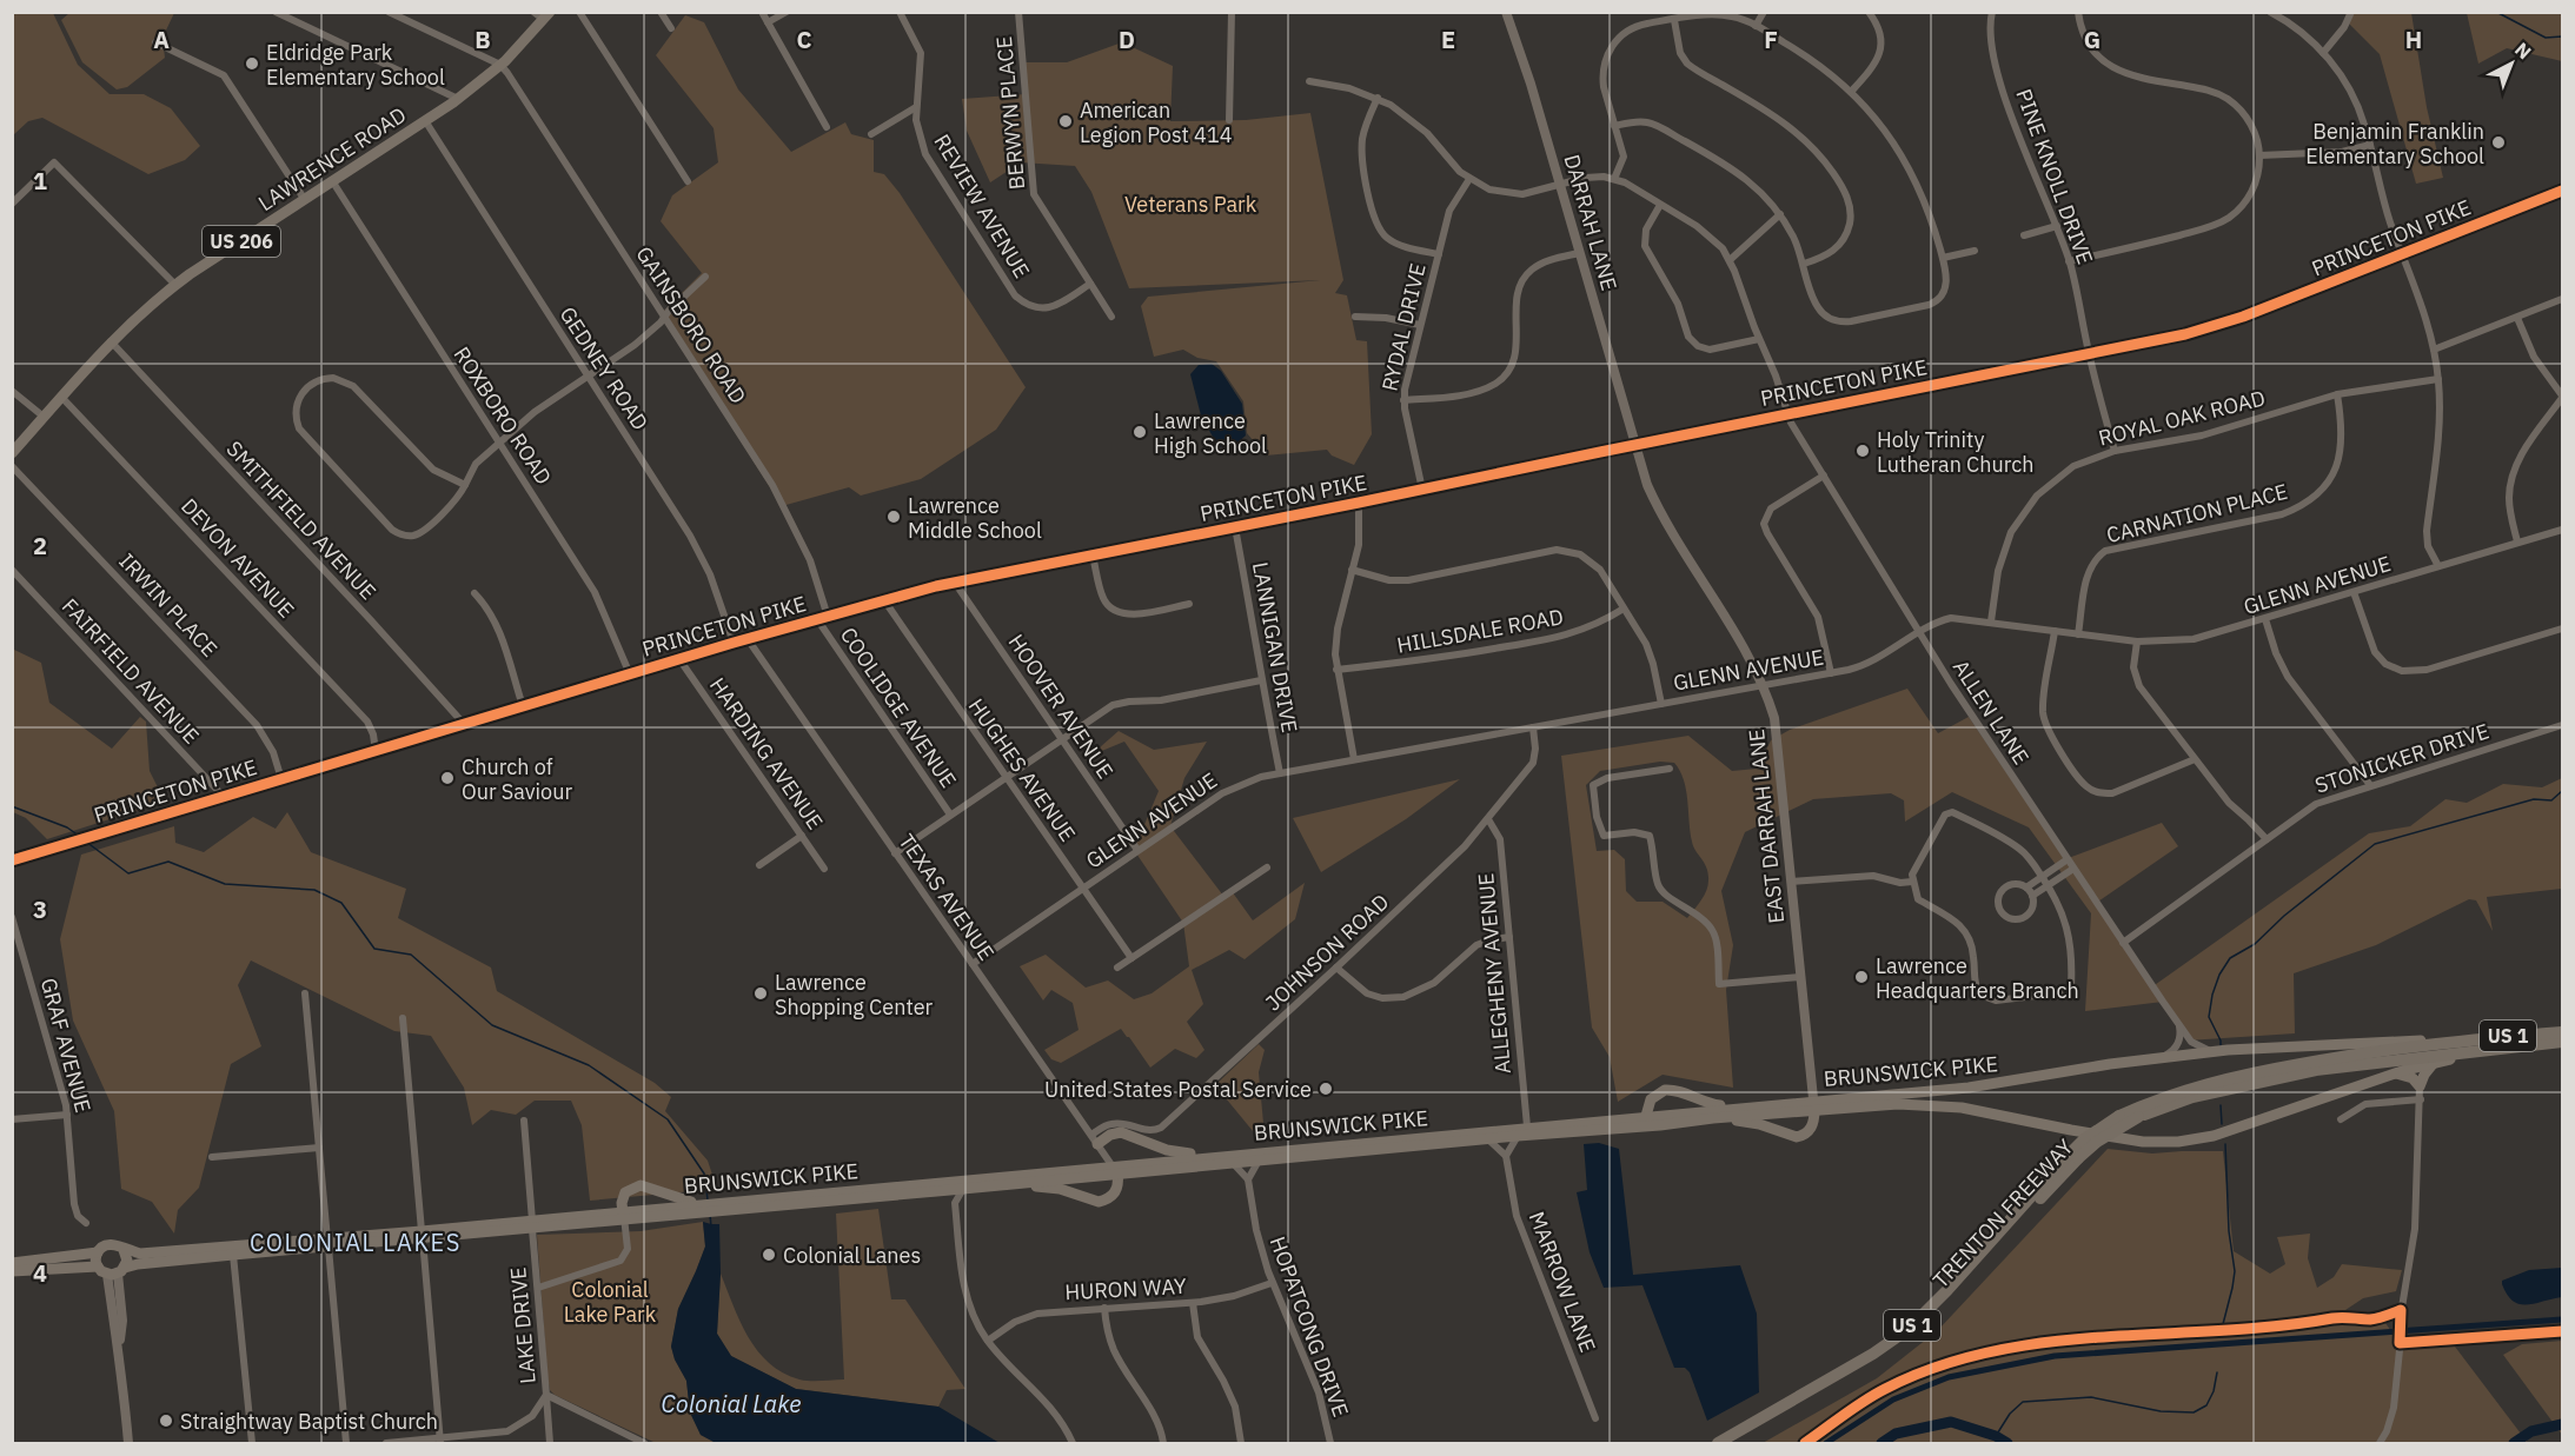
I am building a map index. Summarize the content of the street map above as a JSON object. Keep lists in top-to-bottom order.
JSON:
{
  "streets": {
    "highway": ["US 1", "BRUNSWICK PIKE", "TRENTON FREEWAY"],
    "main road": [
      "LAWRENCE ROAD",
      "DARRAH LANE",
      "PRINCETON PIKE",
      "US 206",
      "EAST DARRAH LANE"
    ],
    "street": [
      "BERWYN PLACE",
      "PINE KNOLL DRIVE",
      "REVIEW AVENUE",
      "GAINSBORO ROAD",
      "RYDAL DRIVE",
      "GEDNEY ROAD",
      "ROXBORO ROAD",
      "ROYAL OAK ROAD",
      "CARNATION PLACE",
      "SMITHFIELD AVENUE",
      "DEVON AVENUE",
      "GLENN AVENUE",
      "IRWIN PLACE",
      "HILLSDALE ROAD",
      "LANNIGAN DRIVE",
      "FAIRFIELD AVENUE",
      "HOOVER AVENUE",
      "COOLIDGE AVENUE",
      "ALLEN LANE",
      "HARDING AVENUE",
      "STONICKER DRIVE",
      "HUGHES AVENUE",
      "TEXAS AVENUE",
      "JOHNSON ROAD",
      "ALLEGHENY AVENUE",
      "GRAF AVENUE",
      "MARROW LANE",
      "HURON WAY",
      "LAKE DRIVE",
      "HOPATCONG DRIVE"
    ]
  },
  "crossings": [
    ["BERWYN PLACE", "REVIEW AVENUE"],
    ["LAWRENCE ROAD", "GAINSBORO ROAD"],
    ["LAWRENCE ROAD", "GEDNEY ROAD"],
    ["LAWRENCE ROAD", "ROXBORO ROAD"],
    ["LAWRENCE ROAD", "SMITHFIELD AVENUE"],
    ["LAWRENCE ROAD", "DEVON AVENUE"],
    ["PINE KNOLL DRIVE", "PRINCETON PIKE"],
    ["PINE KNOLL DRIVE", "ROYAL OAK ROAD"],
    ["DARRAH LANE", "PRINCETON PIKE"],
    ["DARRAH LANE", "EAST DARRAH LANE"],
    ["PRINCETON PIKE", "GAINSBORO ROAD"],
    ["PRINCETON PIKE", "RYDAL DRIVE"],
    ["PRINCETON PIKE", "GEDNEY ROAD"],
    ["PRINCETON PIKE", "ROXBORO ROAD"],
    ["PRINCETON PIKE", "SMITHFIELD AVENUE"],
    ["PRINCETON PIKE", "DEVON AVENUE"],
    ["PRINCETON PIKE", "IRWIN PLACE"],
    ["PRINCETON PIKE", "LANNIGAN DRIVE"],
    ["PRINCETON PIKE", "FAIRFIELD AVENUE"],
    ["PRINCETON PIKE", "HOOVER AVENUE"],
    ["PRINCETON PIKE", "COOLIDGE AVENUE"],
    ["PRINCETON PIKE", "ALLEN LANE"],
    ["PRINCETON PIKE", "HARDING AVENUE"],
    ["PRINCETON PIKE", "HUGHES AVENUE"],
    ["PRINCETON PIKE", "EAST DARRAH LANE"],
    ["PRINCETON PIKE", "TEXAS AVENUE"],
    ["ROYAL OAK ROAD", "CARNATION PLACE"],
    ["ROYAL OAK ROAD", "GLENN AVENUE"],
    ["CARNATION PLACE", "GLENN AVENUE"],
    ["GLENN AVENUE", "LANNIGAN DRIVE"],
    ["GLENN AVENUE", "HOOVER AVENUE"],
    ["GLENN AVENUE", "ALLEN LANE"],
    ["GLENN AVENUE", "HUGHES AVENUE"],
    ["GLENN AVENUE", "EAST DARRAH LANE"],
    ["GLENN AVENUE", "TEXAS AVENUE"],
    ["GLENN AVENUE", "JOHNSON ROAD"],
    ["ALLEN LANE", "STONICKER DRIVE"],
    ["ALLEN LANE", "BRUNSWICK PIKE"],
    ["EAST DARRAH LANE", "BRUNSWICK PIKE"],
    ["TEXAS AVENUE", "JOHNSON ROAD"],
    ["TEXAS AVENUE", "BRUNSWICK PIKE"],
    ["JOHNSON ROAD", "ALLEGHENY AVENUE"],
    ["ALLEGHENY AVENUE", "BRUNSWICK PIKE"],
    ["BRUNSWICK PIKE", "TRENTON FREEWAY"],
    ["BRUNSWICK PIKE", "LAKE DRIVE"],
    ["HURON WAY", "HOPATCONG DRIVE"]
  ],
  "districts": ["COLONIAL LAKES"],
  "water": ["Colonial Lake"],
  "parks": ["Veterans Park", "Colonial Lake Park"],
  "places": [
    "Eldridge Park Elementary School",
    "American Legion Post 414",
    "Benjamin Franklin Elementary School",
    "Lawrence High School",
    "Holy Trinity Lutheran Church",
    "Lawrence Middle School",
    "Church of Our Saviour",
    "Lawrence Headquarters Branch",
    "Lawrence Shopping Center",
    "United States Postal Service",
    "Colonial Lanes",
    "Straightway Baptist Church"
  ],
  "north": "top right",
  "grid": {
    "columns": [
      "A",
      "B",
      "C",
      "D",
      "E",
      "F",
      "G",
      "H"
    ],
    "rows": [
      "1",
      "2",
      "3",
      "4"
    ]
  }
}
